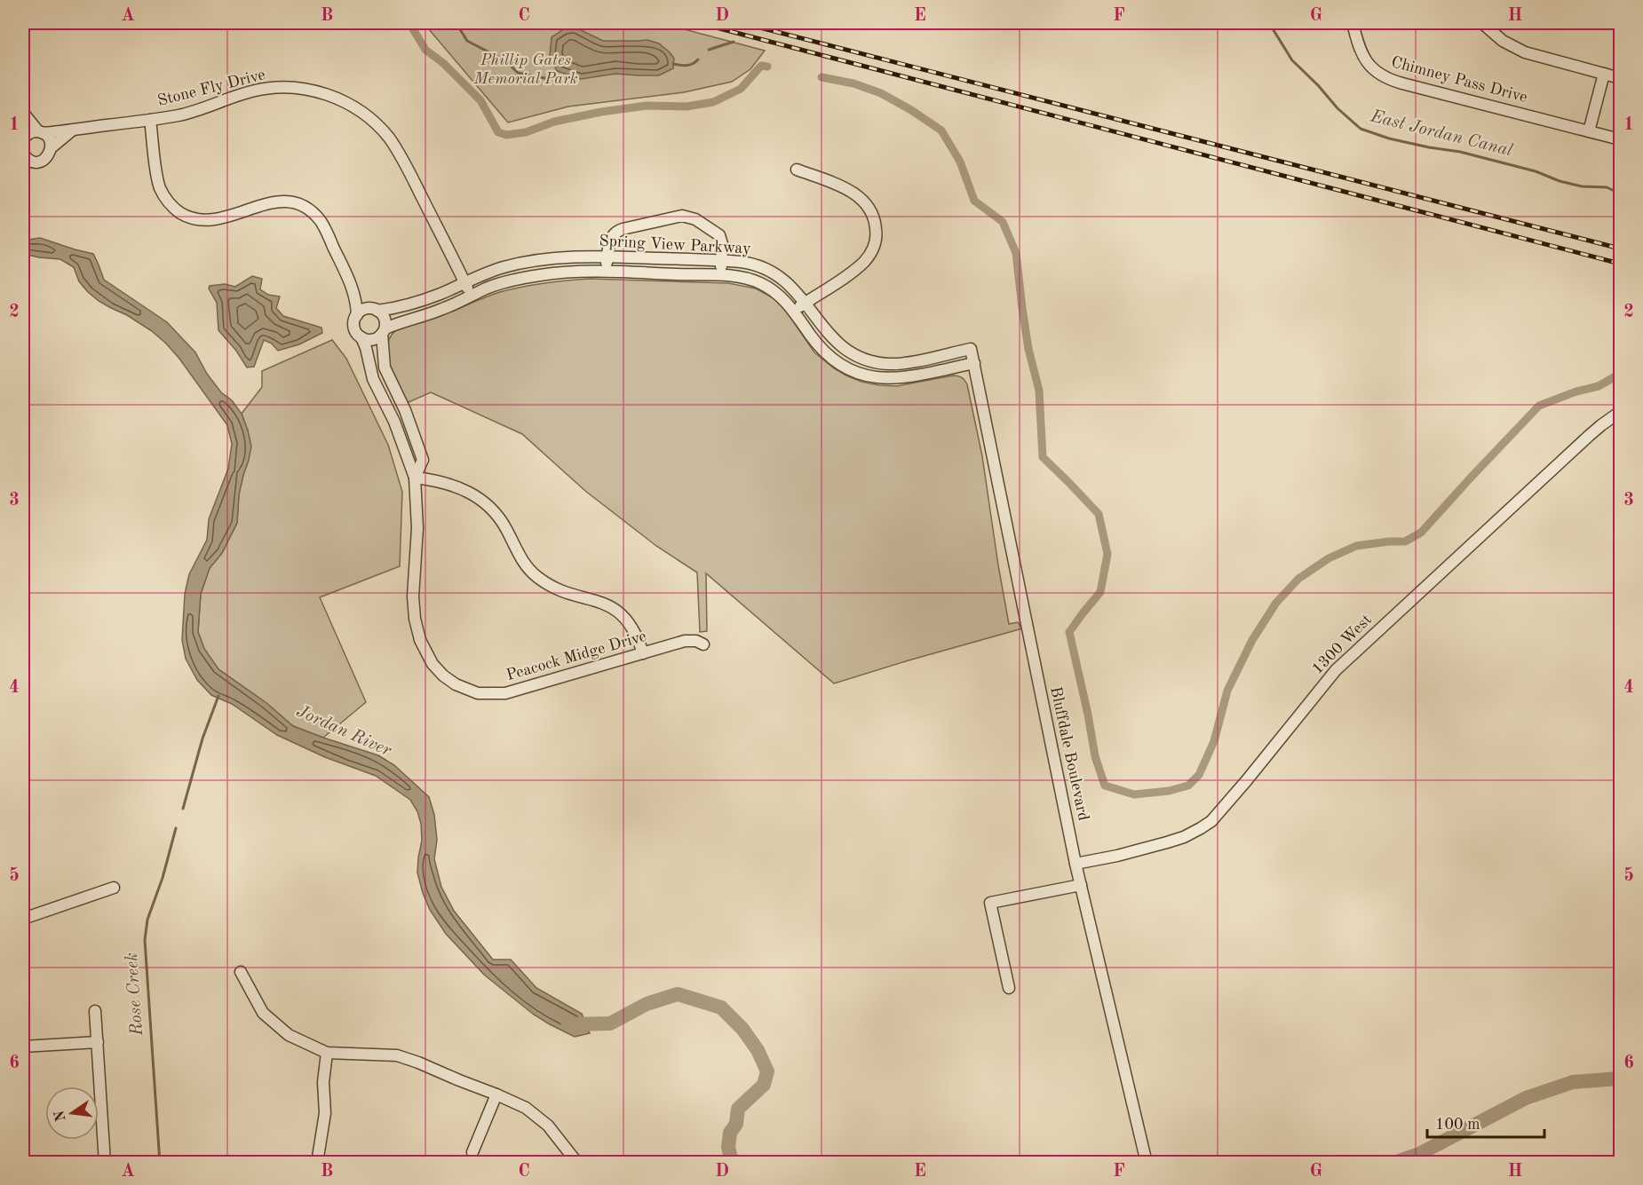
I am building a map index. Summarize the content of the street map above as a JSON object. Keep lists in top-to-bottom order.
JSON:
{
  "streets": {
    "street": [
      "Chimney Pass Drive",
      "Stone Fly Drive",
      "Spring View Parkway",
      "1300 West",
      "Peacock Midge Drive",
      "Bluffdale Boulevard"
    ]
  },
  "crossings": [
    ["Stone Fly Drive", "Spring View Parkway"],
    ["Spring View Parkway", "Peacock Midge Drive"],
    ["Spring View Parkway", "Bluffdale Boulevard"],
    ["1300 West", "Bluffdale Boulevard"]
  ],
  "water": ["East Jordan Canal", "Jordan River", "Rose Creek"],
  "parks": ["Phillip Gates Memorial Park"],
  "scale_bar": "100 m",
  "north": "left",
  "grid": {
    "columns": [
      "A",
      "B",
      "C",
      "D",
      "E",
      "F",
      "G",
      "H"
    ],
    "rows": [
      "1",
      "2",
      "3",
      "4",
      "5",
      "6"
    ]
  }
}
